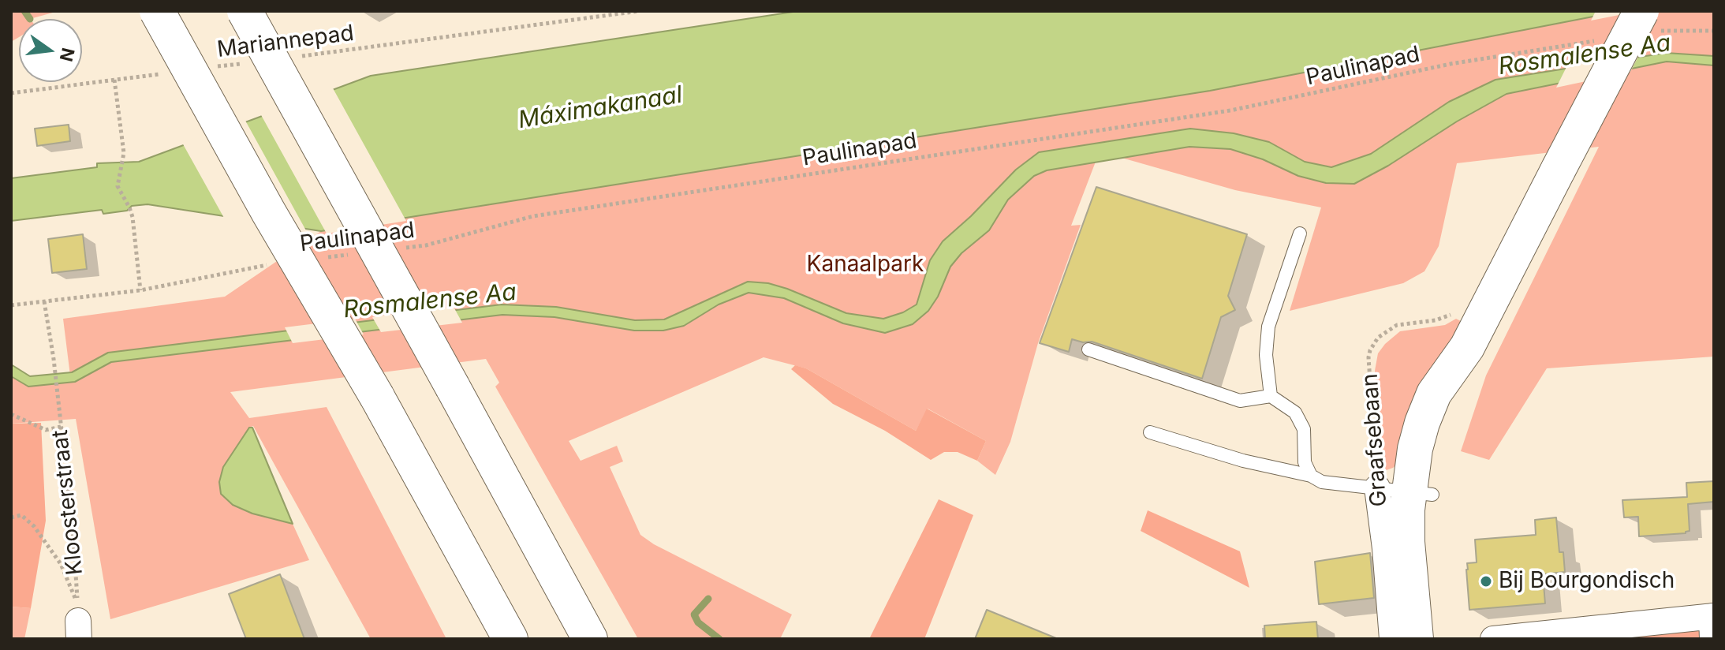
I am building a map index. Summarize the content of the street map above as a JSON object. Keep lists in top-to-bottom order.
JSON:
{
  "streets": {
    "main road": ["Graafsebaan"],
    "path": ["Mariannepad", "Paulinapad", "Kloosterstraat"]
  },
  "water": ["Rosmalense Aa", "Máximakanaal"],
  "parks": ["Kanaalpark"],
  "places": ["Bij Bourgondisch"],
  "north": "right"
}
